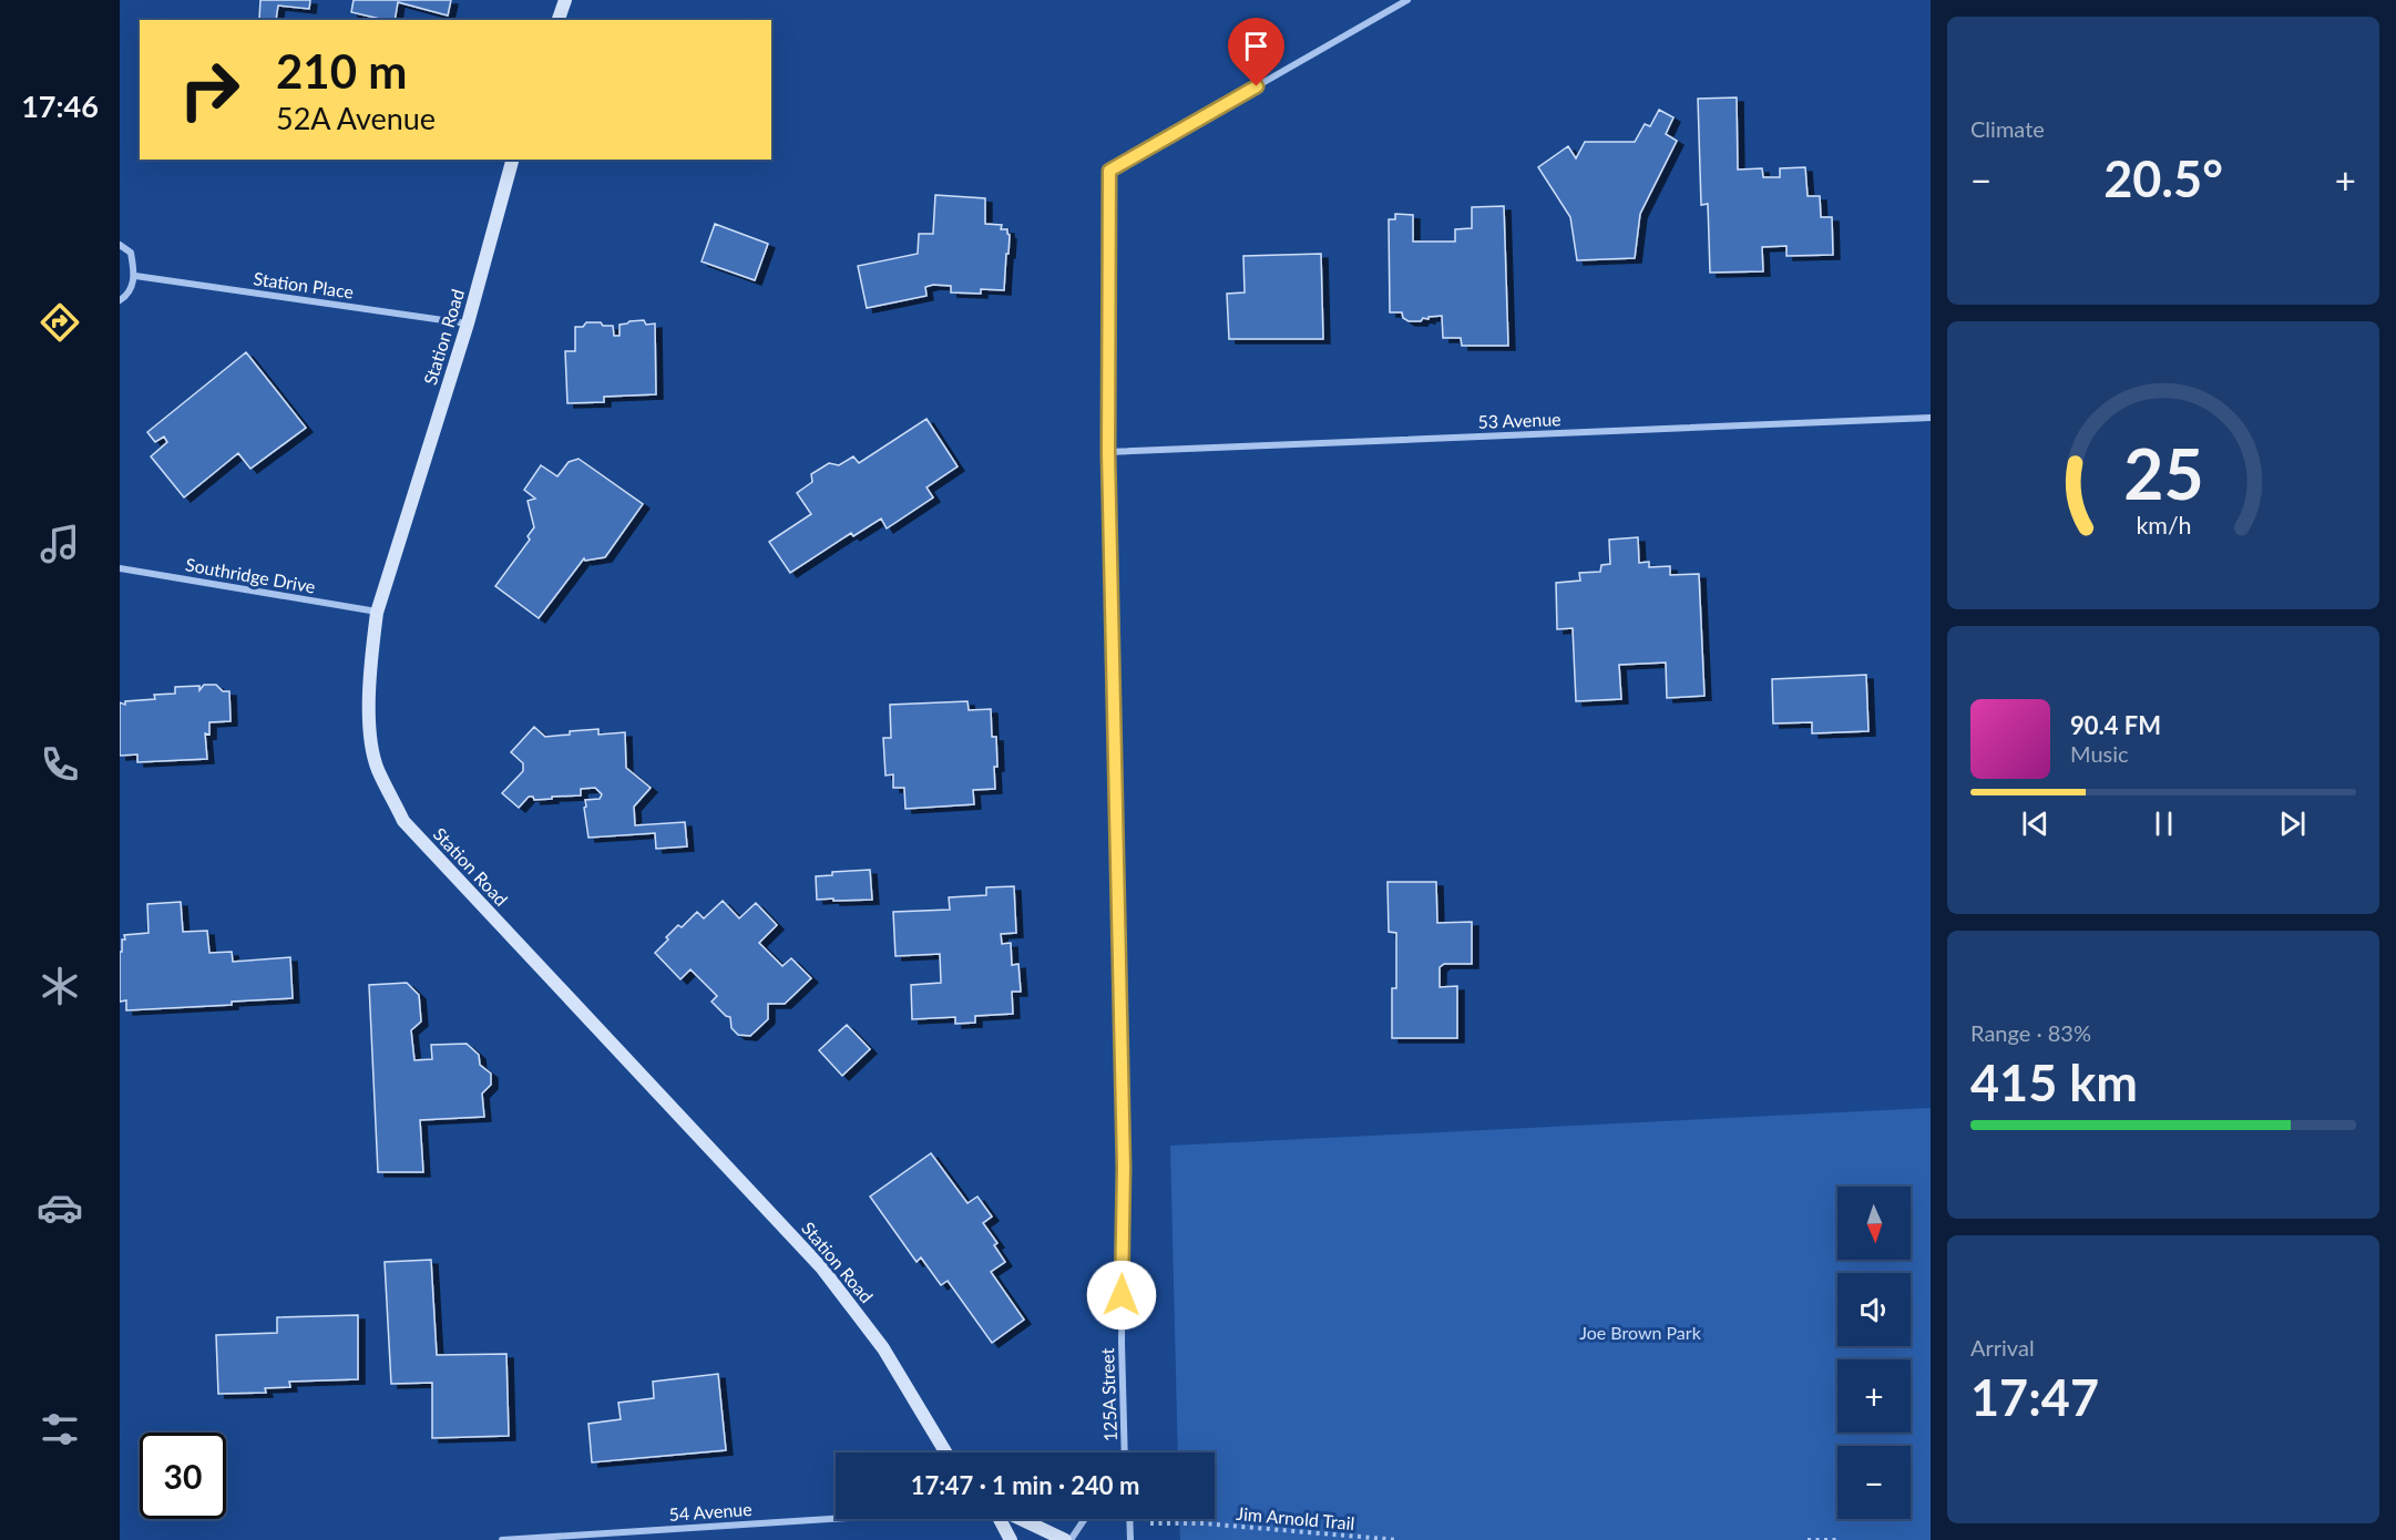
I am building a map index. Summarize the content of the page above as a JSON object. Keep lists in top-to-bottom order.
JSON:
{
  "streets": {
    "street": [
      "Station Place",
      "Station Road",
      "53 Avenue",
      "Southridge Drive",
      "125A Street",
      "54 Avenue"
    ],
    "path": ["Jim Arnold Trail"]
  },
  "crossings": [
    ["Station Place", "Station Road"],
    ["Station Road", "Southridge Drive"],
    ["53 Avenue", "125A Street"]
  ],
  "parks": ["Joe Brown Park"],
  "north": "bottom",
  "page": {
    "tabs": "17:46",
    "tile": [
      "Climate",
      ["Range · 83%", "415 km"],
      ["Arrival", "17:47"]
    ],
    "turn": ["210 m", "52A Avenue"],
    "heat": ["−", "20.5°", "+"],
    "song": ["90.4 FM", "Music"],
    "map_buttons": ["+", "−"],
    "limit": "30",
    "trip": "17:47 · 1 min · 240 m",
    "gauge": ["25", "km/h"]
  }
}
